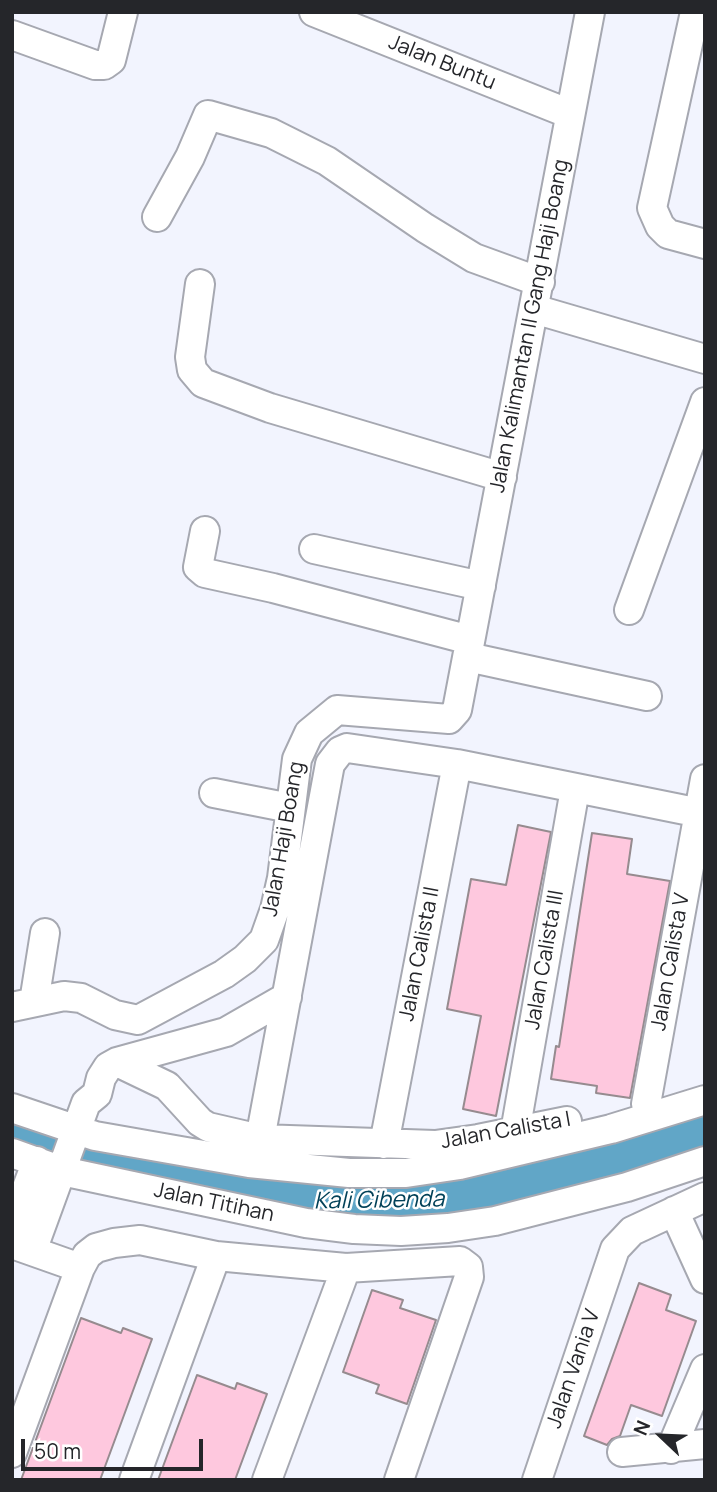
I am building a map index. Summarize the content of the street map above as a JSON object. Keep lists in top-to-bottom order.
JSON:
{
  "streets": {
    "street": [
      "Jalan Buntu",
      "Jalan Kalimantan II Gang Haji Boang",
      "Jalan Haji Boang",
      "Jalan Calista II",
      "Jalan Calista III",
      "Jalan Calista V",
      "Jalan Calista I",
      "Jalan Titihan",
      "Jalan Vania V"
    ]
  },
  "crossings": [
    ["Jalan Buntu", "Jalan Kalimantan II Gang Haji Boang"],
    ["Jalan Kalimantan II Gang Haji Boang", "Jalan Haji Boang"],
    ["Jalan Calista II", "Jalan Calista I"],
    ["Jalan Calista III", "Jalan Calista I"],
    ["Jalan Calista V", "Jalan Calista I"]
  ],
  "water": ["Kali Cibenda"],
  "scale_bar": "50 m",
  "north": "top left"
}
